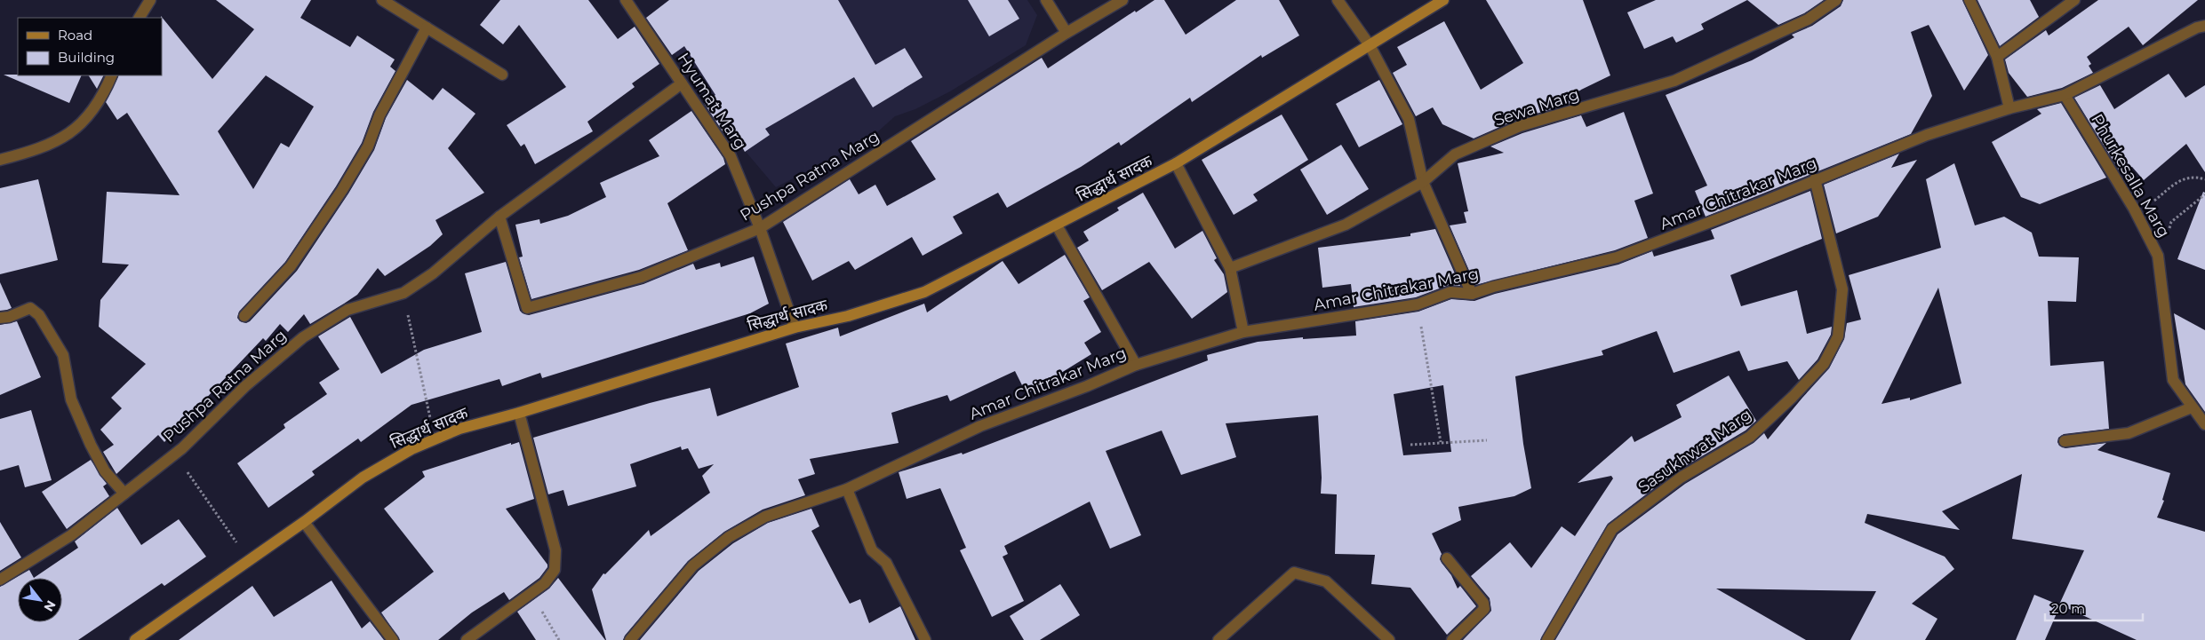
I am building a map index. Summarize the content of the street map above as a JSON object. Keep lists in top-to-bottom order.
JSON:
{
  "streets": {
    "street": [
      "Hyumat Marg",
      "Sewa Marg",
      "Pushpa Ratna Marg",
      "Phurkesalla Marg",
      "सिद्धार्थ सादक",
      "Amar Chitrakar Marg",
      "Sasukhwat Marg"
    ]
  },
  "crossings": [
    ["Hyumat Marg", "Pushpa Ratna Marg"],
    ["Hyumat Marg", "सिद्धार्थ सादक"],
    ["Phurkesalla Marg", "Amar Chitrakar Marg"],
    ["Amar Chitrakar Marg", "Sasukhwat Marg"]
  ],
  "legend": ["Road", "Building"],
  "scale_bar": "20 m",
  "north": "bottom right"
}
